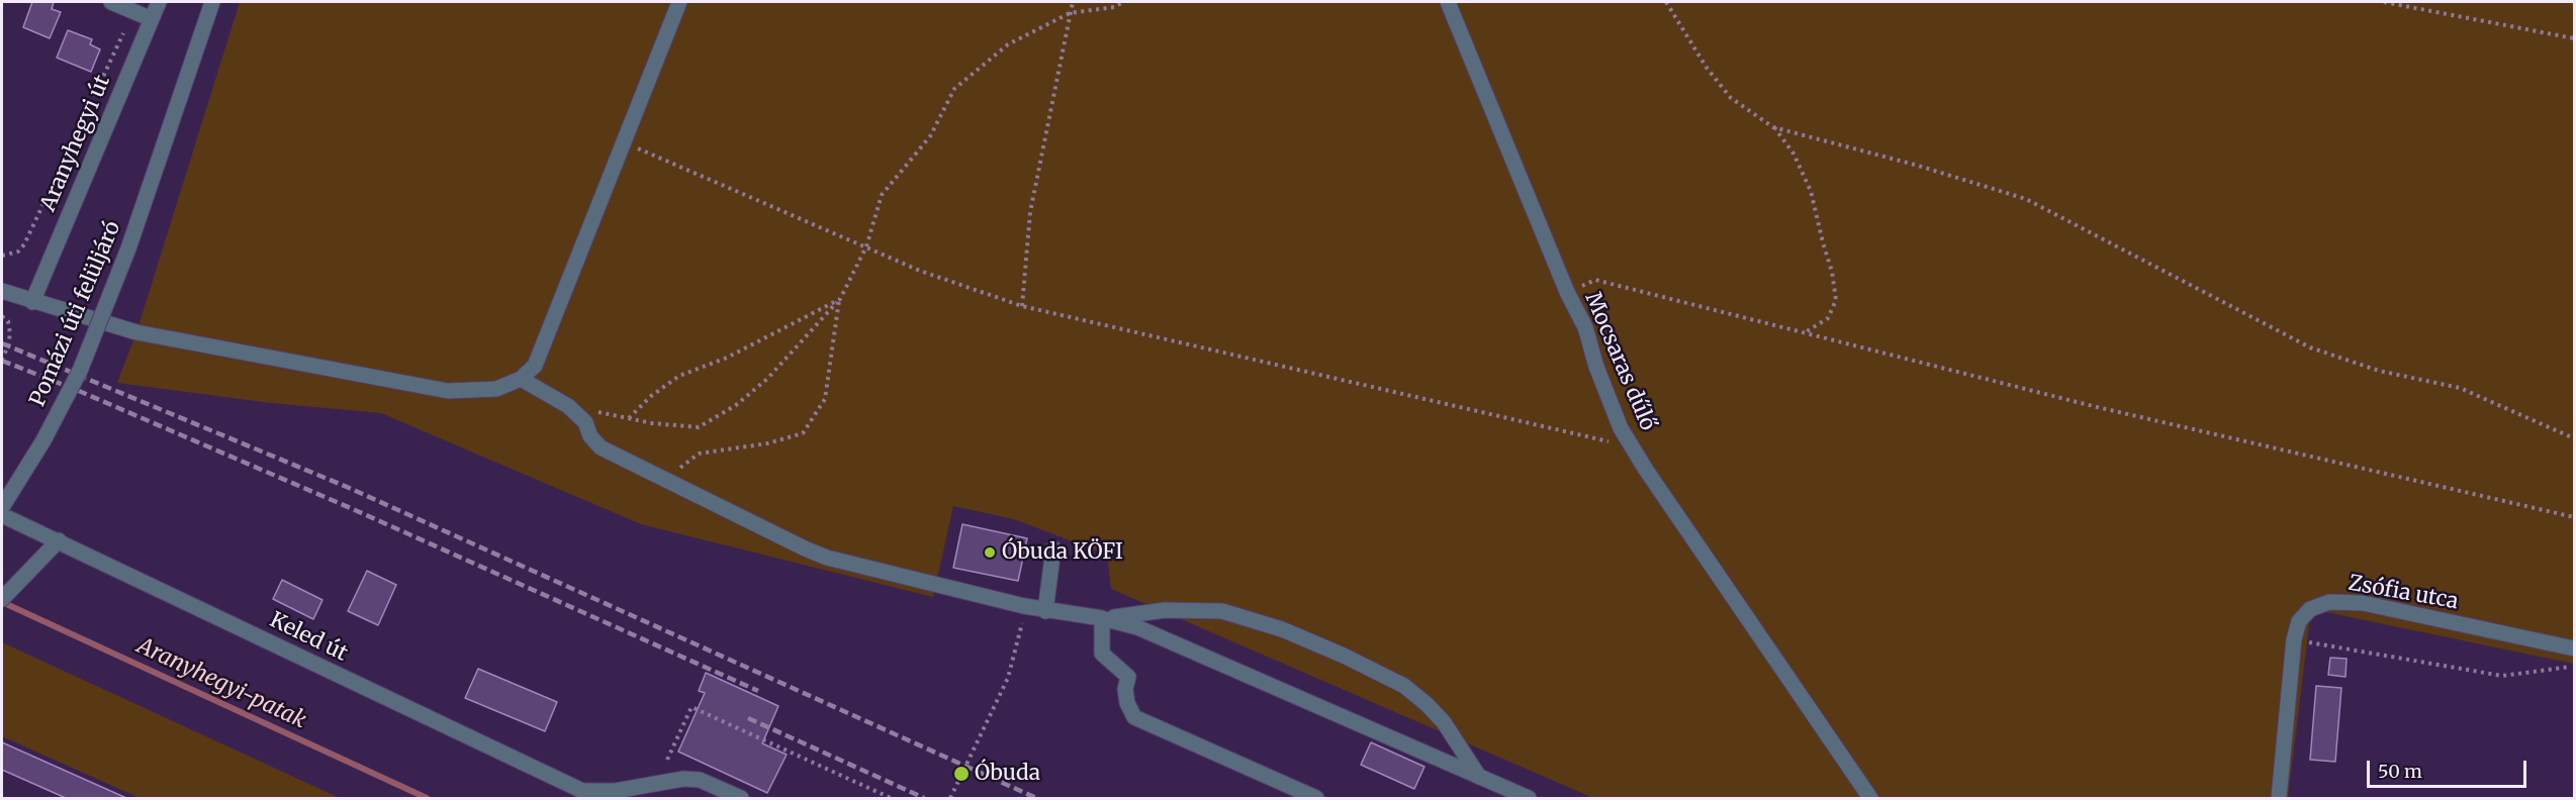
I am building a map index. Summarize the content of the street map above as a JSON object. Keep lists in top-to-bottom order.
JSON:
{
  "streets": {
    "street": [
      "Aranyhegyi út",
      "Pomázi úti felüljáró",
      "Mocsaras dűlő",
      "Zsófia utca",
      "Keled út"
    ]
  },
  "water": ["Aranyhegyi-patak"],
  "places": ["Óbuda KÖFI", "Óbuda"],
  "scale_bar": "50 m"
}
